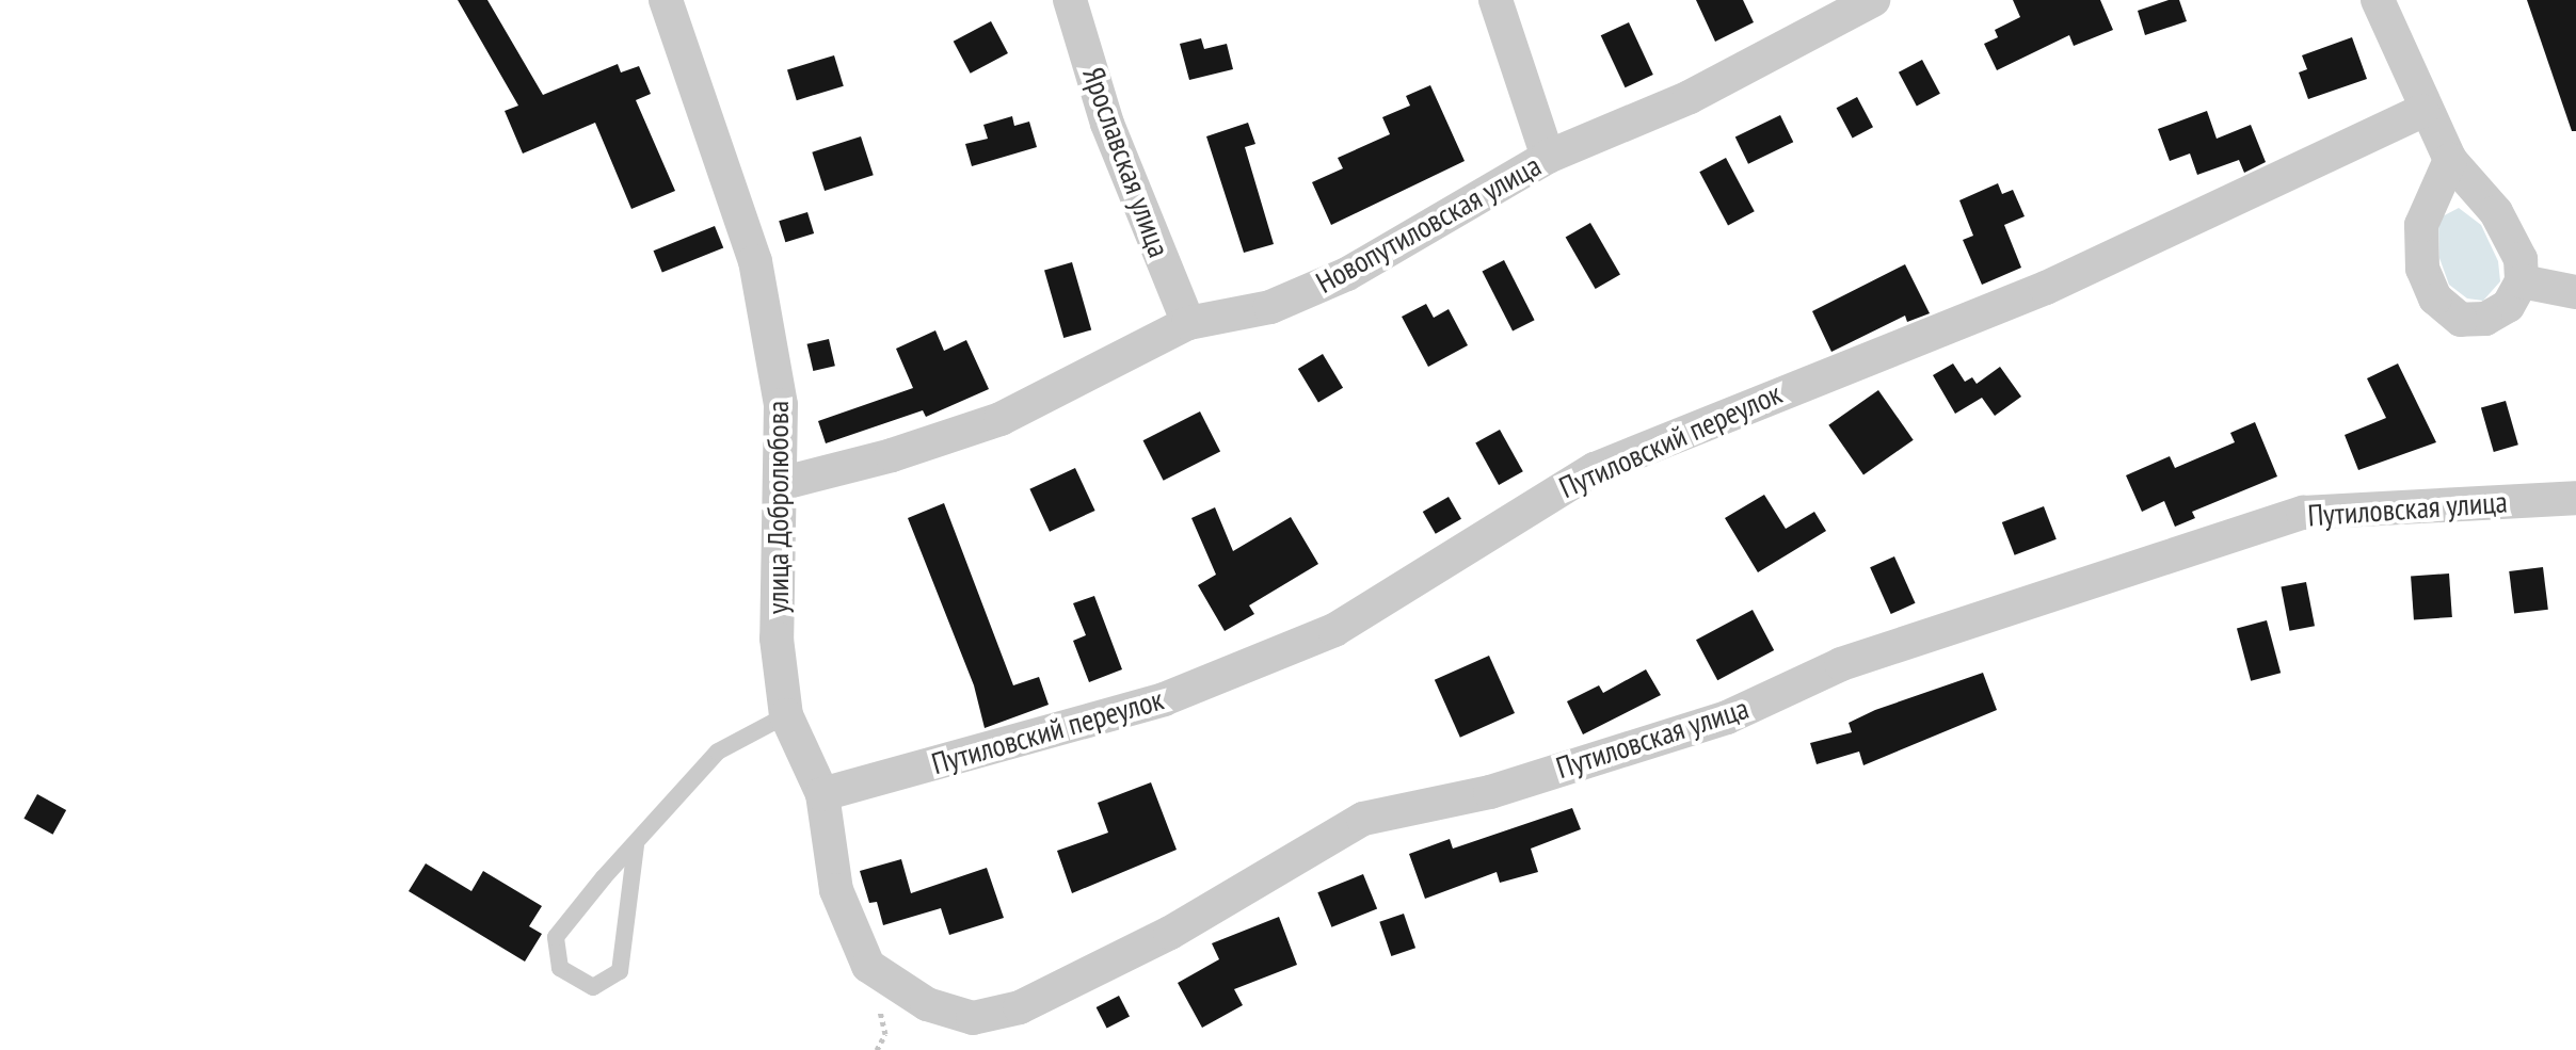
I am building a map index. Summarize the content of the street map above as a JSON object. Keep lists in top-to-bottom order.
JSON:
{
  "streets": {
    "street": [
      "Ярославская улица",
      "Новопутиловская улица",
      "Путиловский переулок",
      "улица Добролюбова",
      "Путиловская улица"
    ]
  },
  "crossings": [
    ["Ярославская улица", "Новопутиловская улица"],
    ["Новопутиловская улица", "улица Добролюбова"],
    ["Путиловский переулок", "улица Добролюбова"],
    ["улица Добролюбова", "Путиловская улица"]
  ]
}
